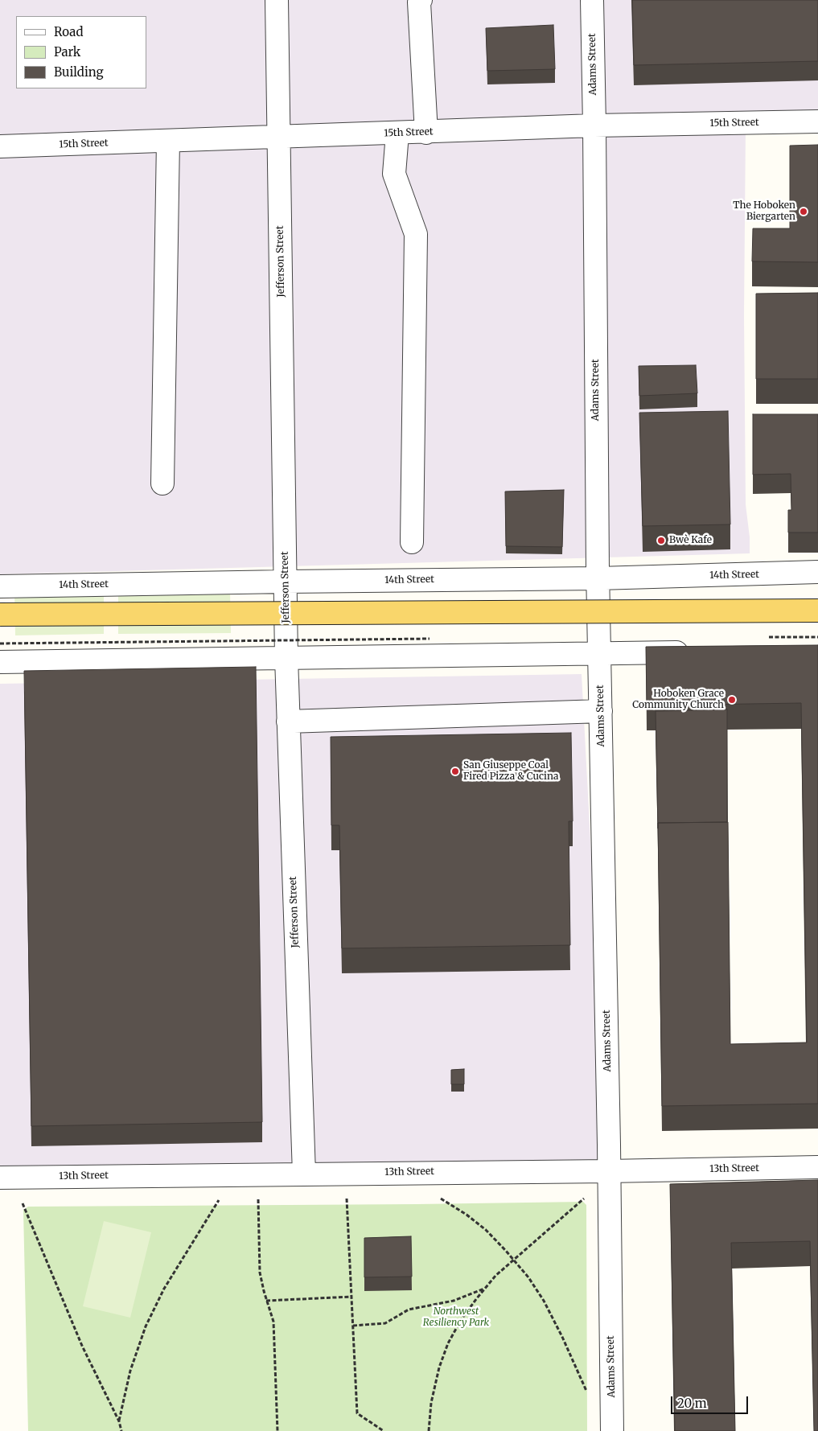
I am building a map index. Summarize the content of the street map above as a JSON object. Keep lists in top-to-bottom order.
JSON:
{
  "streets": {
    "street": [
      "Adams Street",
      "15th Street",
      "Jefferson Street",
      "14th Street",
      "13th Street"
    ]
  },
  "crossings": [
    ["Adams Street", "15th Street"],
    ["Adams Street", "14th Street"],
    ["Adams Street", "13th Street"],
    ["15th Street", "Jefferson Street"],
    ["Jefferson Street", "14th Street"],
    ["Jefferson Street", "13th Street"]
  ],
  "parks": ["Northwest Resiliency Park"],
  "places": [
    "The Hoboken Biergarten",
    "Bwè Kafe",
    "Hoboken Grace Community Church",
    "San Giuseppe Coal Fired Pizza & Cucina"
  ],
  "legend": ["Road", "Park", "Building"],
  "scale_bar": "20 m"
}
